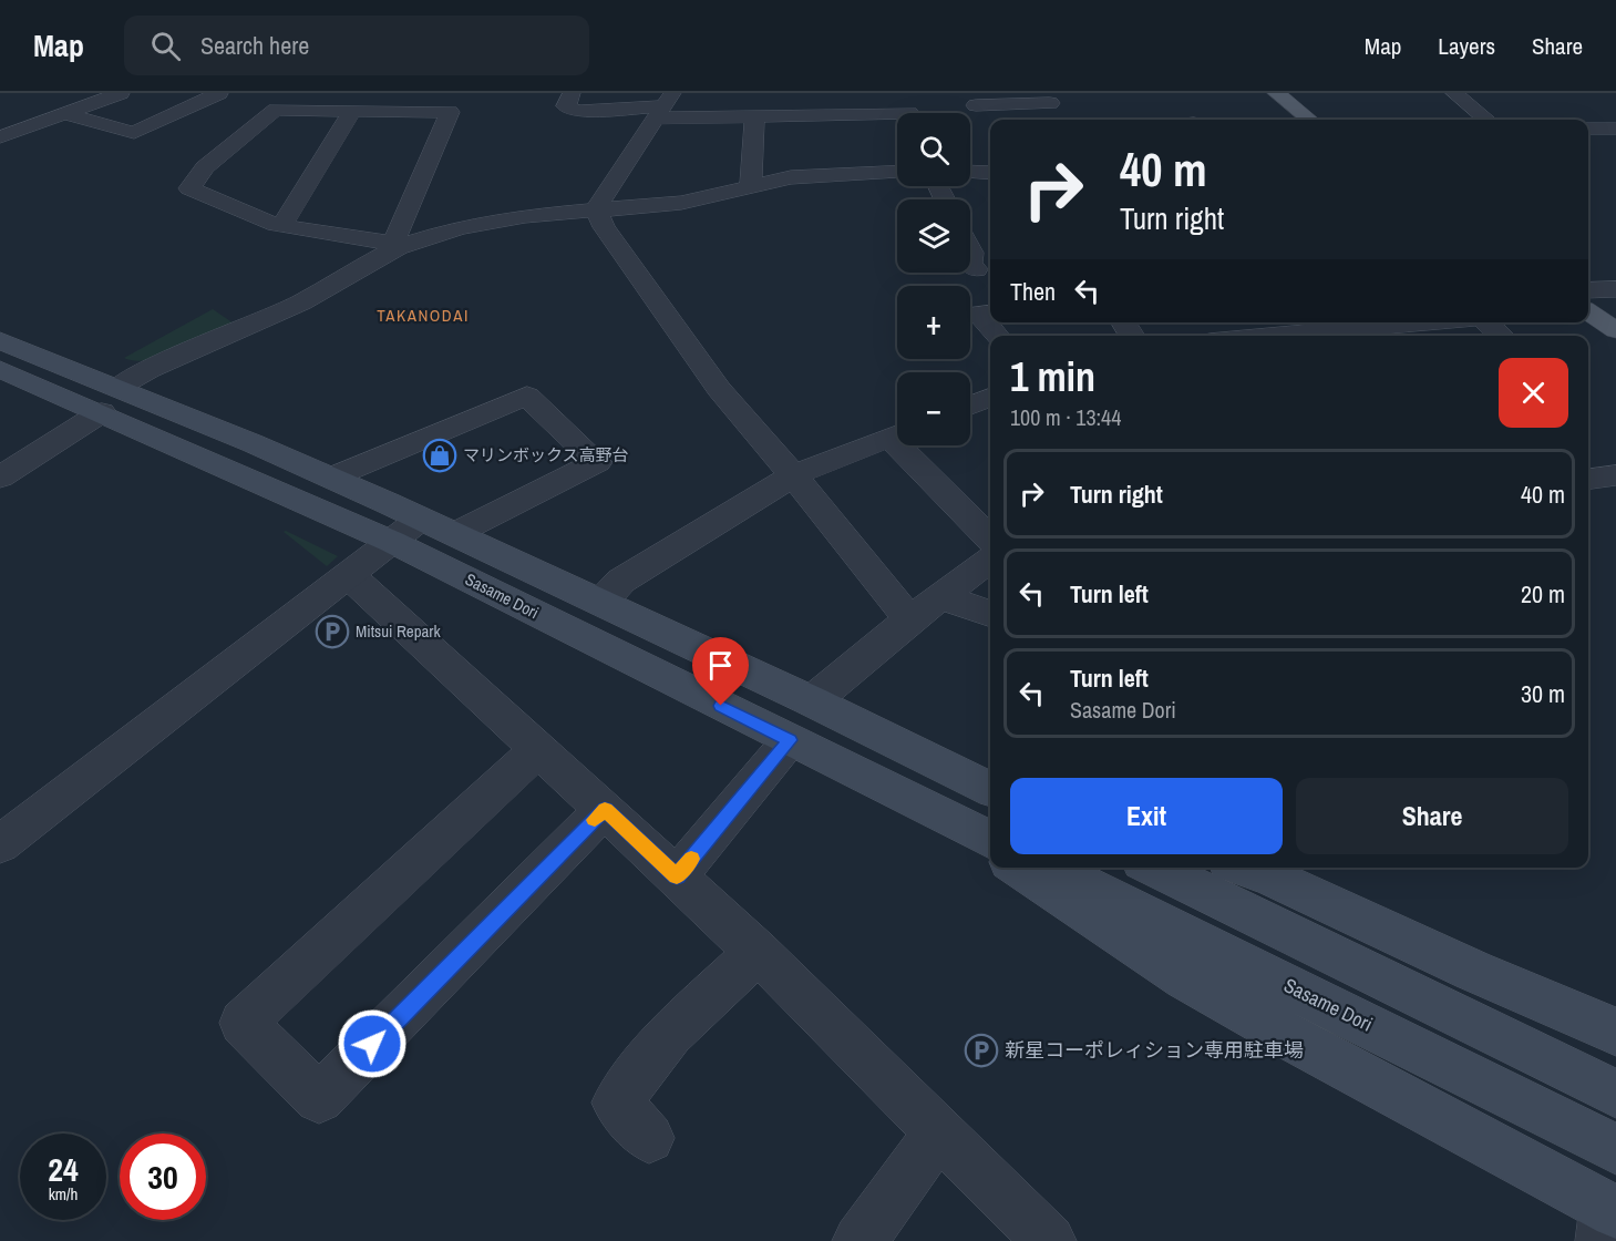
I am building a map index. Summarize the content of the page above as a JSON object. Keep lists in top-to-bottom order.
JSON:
{
  "streets": {
    "main road": ["Sasame Dori"]
  },
  "districts": ["TAKANODAI"],
  "places": {
    "shop": ["マリンボックス高野台"],
    "parking": ["Mitsui Repark", "新星コーポレィション専用駐車場"]
  },
  "page": {
    "header": "Map",
    "search": "Search here",
    "nav": ["Map", "Layers", "Share"],
    "map_buttons": ["+", "−"],
    "turn": ["40 m", "Turn right"],
    "then": "Then",
    "heading": ["1 min", "100 m · 13:44"],
    "list": [
      {
        "name": "Turn right",
        "value": "40 m"
      },
      {
        "name": "Turn left",
        "value": "20 m"
      },
      {
        "name": "Turn left",
        "note": "Sasame Dori",
        "value": "30 m"
      }
    ],
    "buttons": ["Exit", "Share"],
    "speed": "24 km/h",
    "limit": "30"
  }
}
